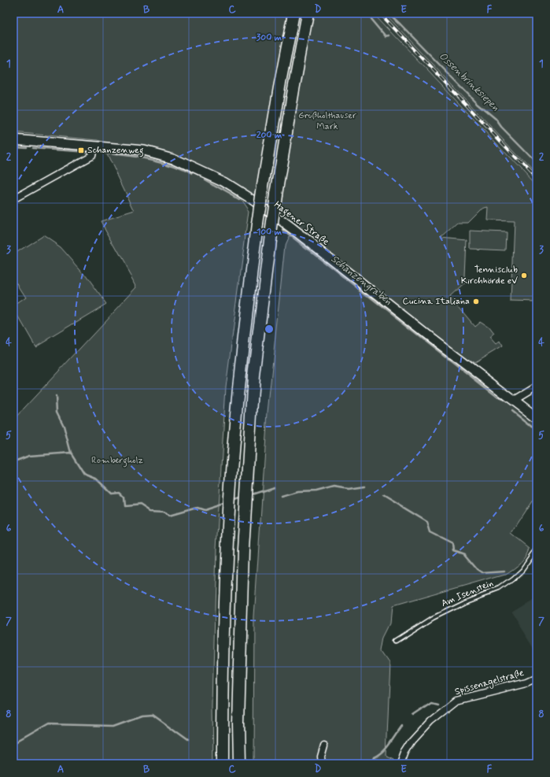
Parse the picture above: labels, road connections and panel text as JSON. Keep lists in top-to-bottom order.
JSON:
{
  "streets": {
    "main road": ["Hagener Straße"],
    "street": ["Spissenagelstraße"],
    "lane": ["Am Isenstein"]
  },
  "water": ["Ossenbrinksiepen", "Schanzengraben"],
  "parks": ["Großholthauser Mark", "Rombergholz"],
  "places": {
    "transit": ["Schanzenweg"],
    "other": ["Tennisclub Kirchhörde eV", "Cucina Italiana"]
  },
  "grid": {
    "columns": [
      "A",
      "B",
      "C",
      "D",
      "E",
      "F"
    ],
    "rows": [
      "1",
      "2",
      "3",
      "4",
      "5",
      "6",
      "7",
      "8"
    ]
  },
  "rings": ["300 m", "200 m", "100 m"]
}
